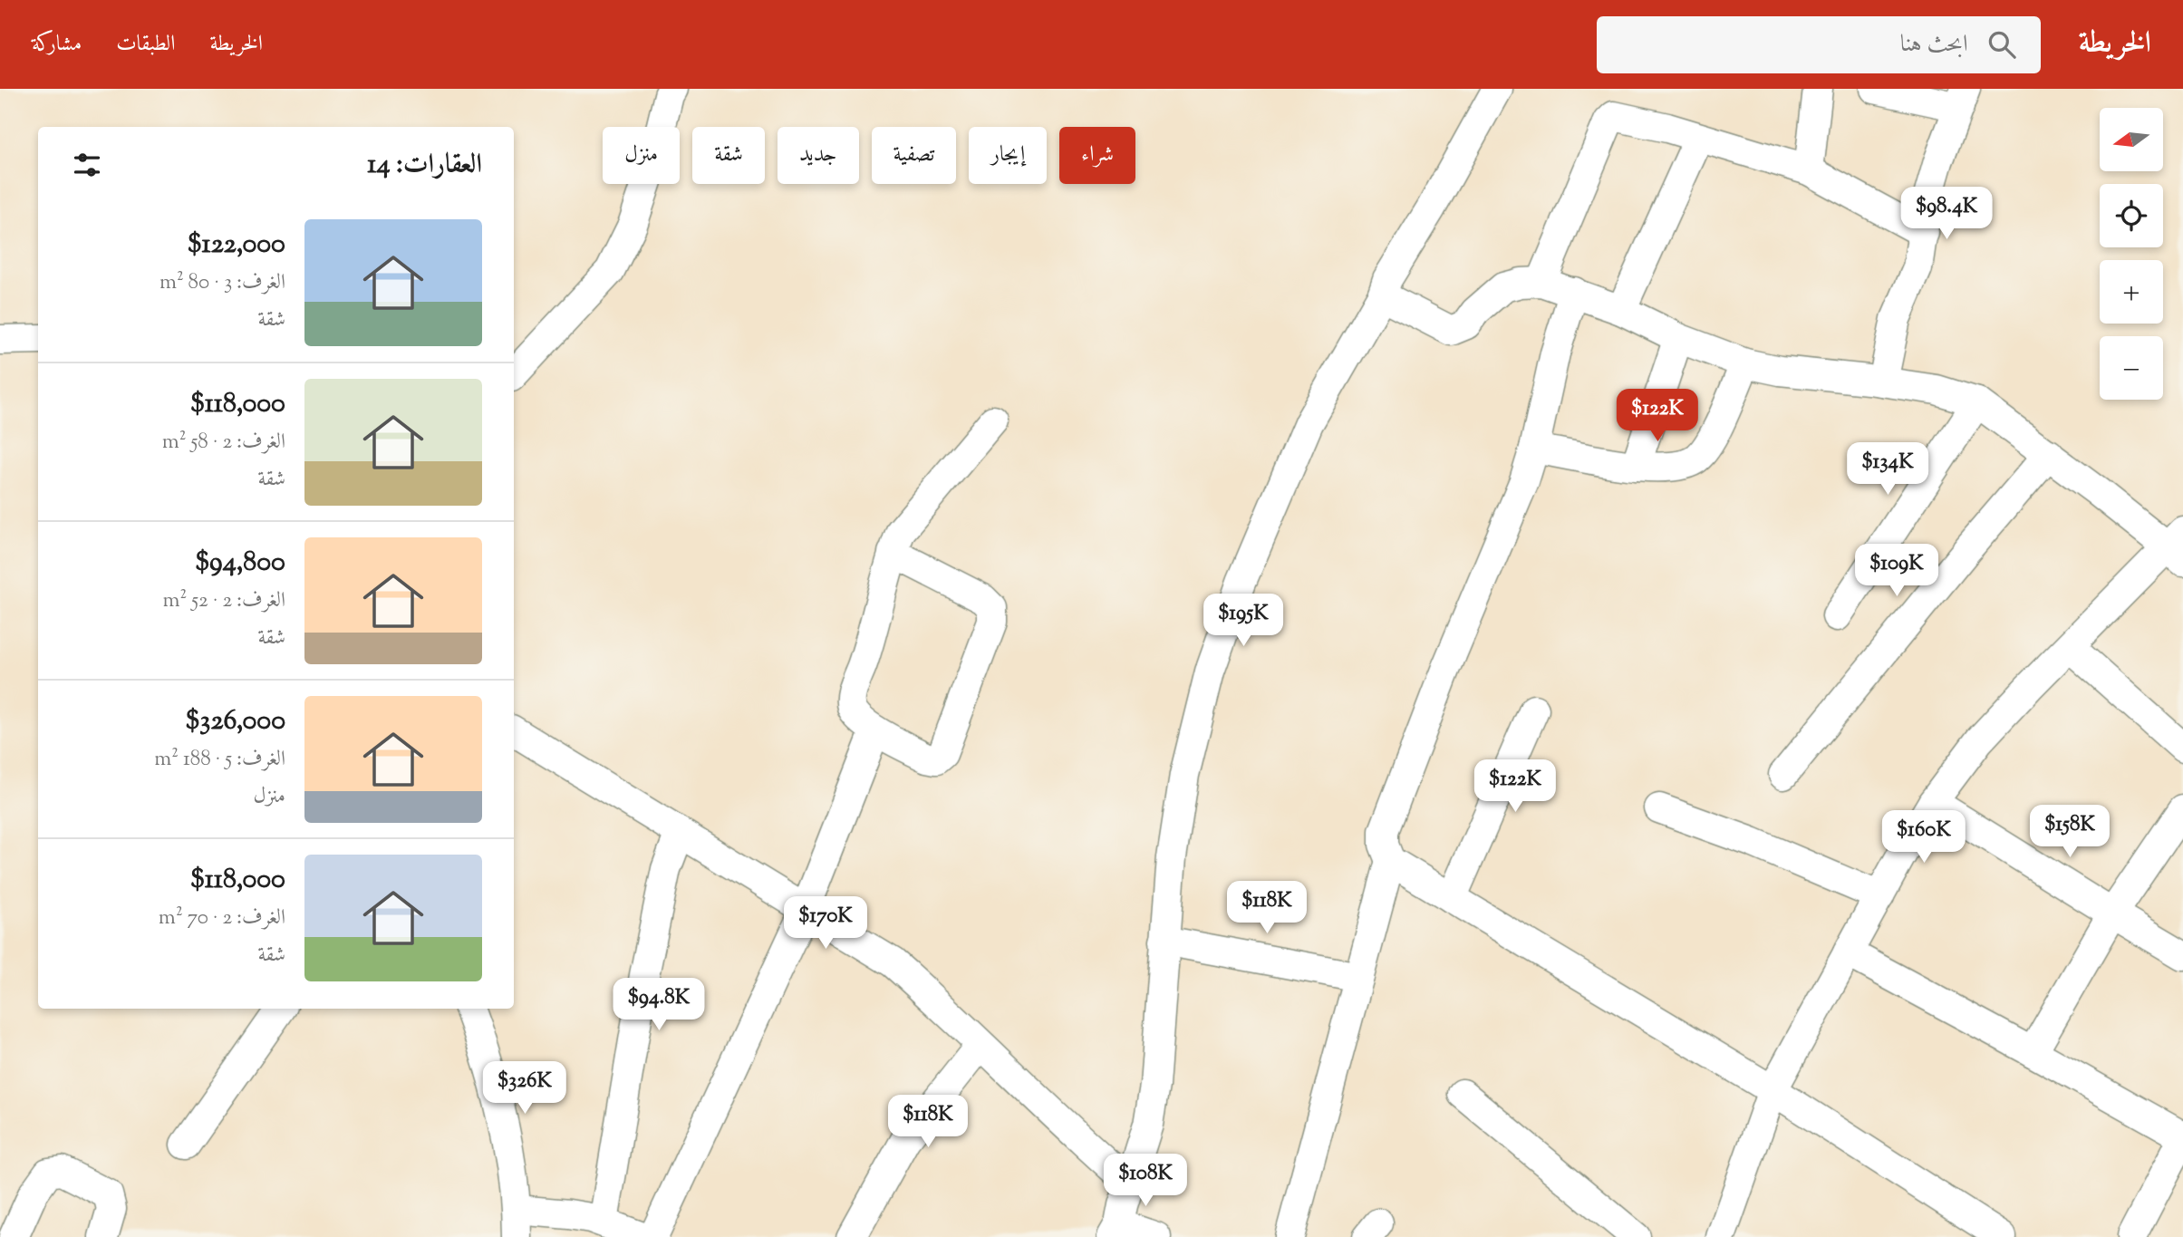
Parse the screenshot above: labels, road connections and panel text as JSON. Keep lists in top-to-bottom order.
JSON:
{
  "north": "left",
  "page": {
    "header": "الخريطة",
    "search": "ابحث هنا",
    "nav": ["الخريطة", "الطبقات", "مشاركة"],
    "map_buttons": ["+", "−"],
    "chip": [
      "شراء",
      "إيجار",
      "تصفية",
      "جديد",
      "شقة",
      "منزل"
    ],
    "heading": "العقارات: 14",
    "price": [
      "$98.4K",
      "$122K",
      "$134K",
      "$109K",
      "$195K",
      "$122K",
      "$158K",
      "$160K",
      "$118K",
      "$170K",
      "$94.8K",
      "$326K",
      "$118K",
      "$108K"
    ],
    "list": [
      {
        "name": "$122,000",
        "note": "الغرف: 3 · 80 m² · شقة"
      },
      {
        "name": "$118,000",
        "note": "الغرف: 2 · 58 m² · شقة"
      },
      {
        "name": "$94,800",
        "note": "الغرف: 2 · 52 m² · شقة"
      },
      {
        "name": "$326,000",
        "note": "الغرف: 5 · 188 m² · منزل"
      },
      {
        "name": "$118,000",
        "note": "الغرف: 2 · 70 m² · شقة"
      }
    ]
  }
}
